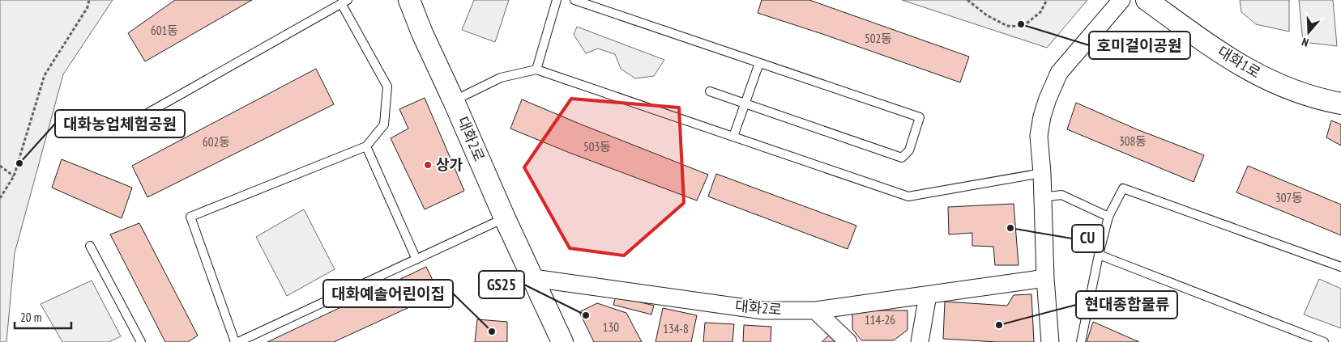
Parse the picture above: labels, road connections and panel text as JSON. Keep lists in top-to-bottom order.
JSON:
{
  "streets": {
    "street": ["대화1로", "대화2로"]
  },
  "places": [
    "호미걸이공원",
    "대화농업체험공원",
    "상가",
    "CU",
    "GS25",
    "현대종합물류",
    "대화예솔어린이집"
  ],
  "house_numbers": [
    "601동",
    "502동",
    "308동",
    "602동",
    "503동",
    "307동",
    "114-26",
    "130",
    "134-8"
  ],
  "scale_bar": "20 m",
  "north": "bottom"
}
